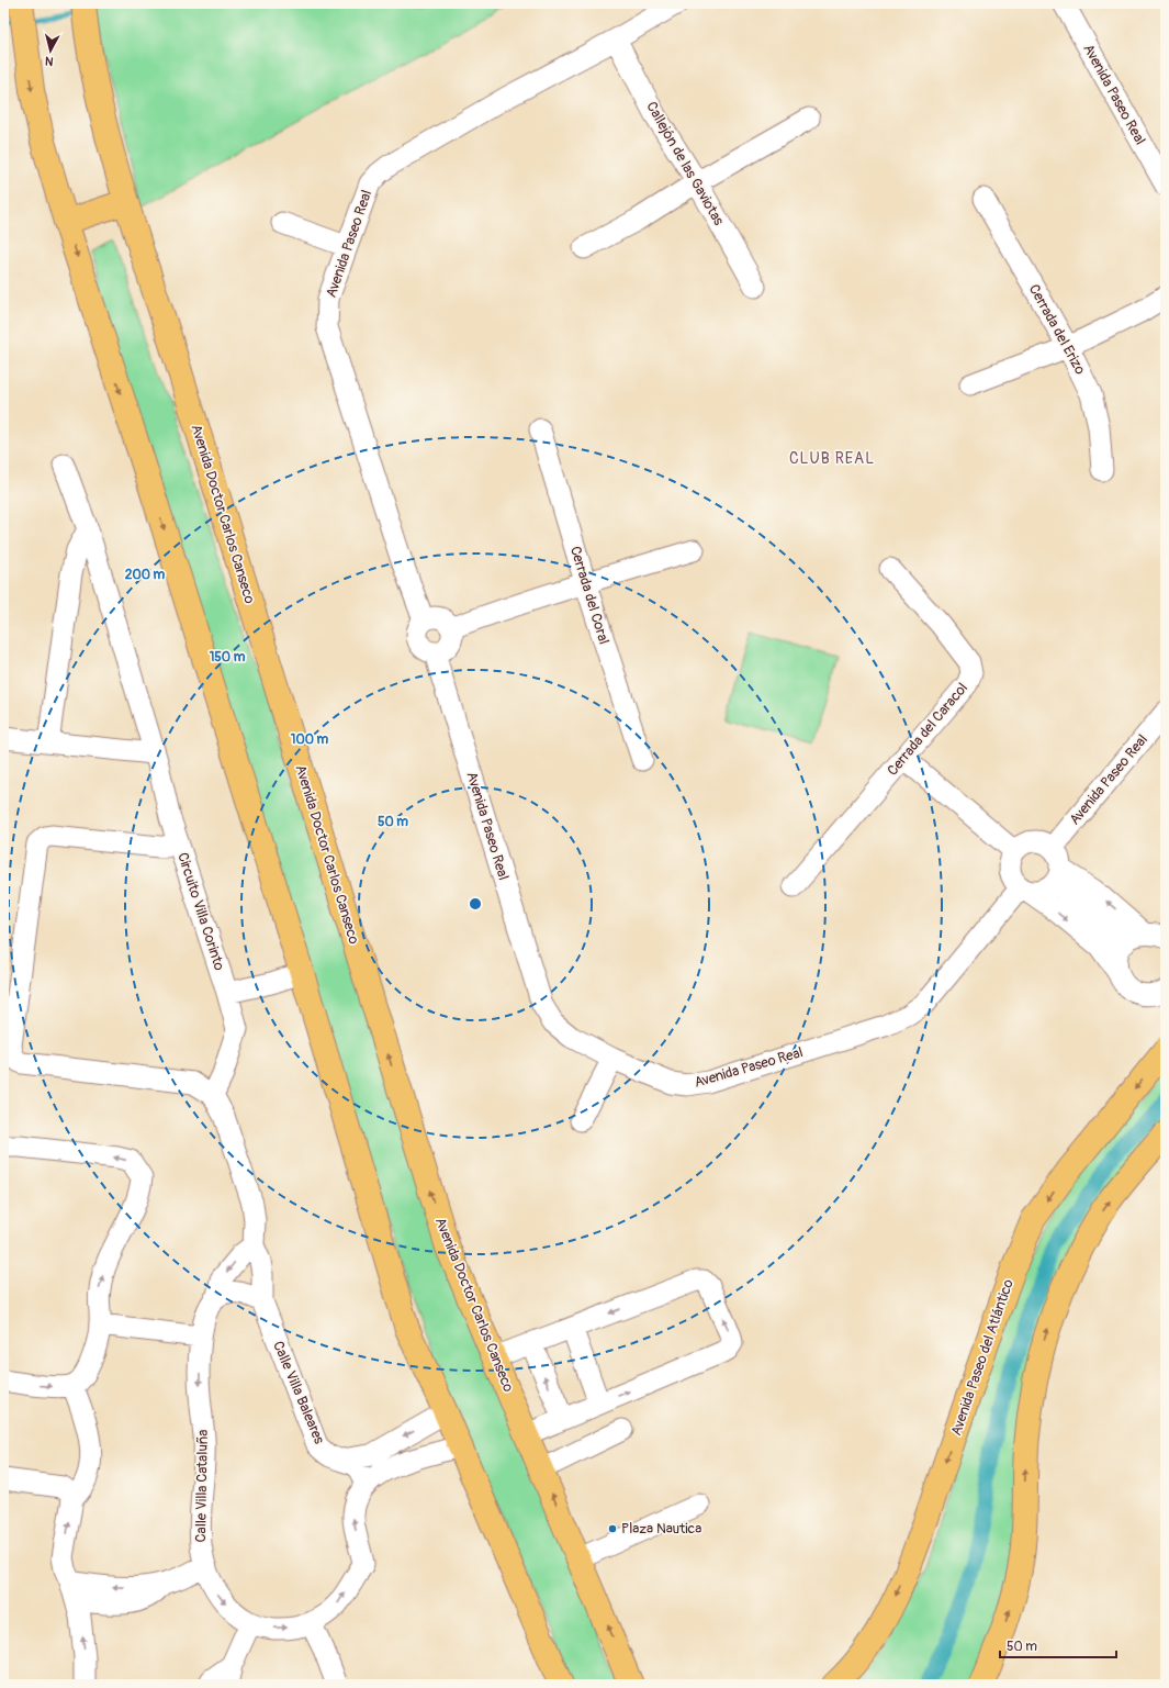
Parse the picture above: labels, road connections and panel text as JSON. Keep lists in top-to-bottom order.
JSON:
{
  "streets": {
    "main road": ["Avenida Doctor Carlos Canseco", "Avenida Paseo del Atlántico"],
    "street": [
      "Avenida Paseo Real",
      "Callejón de las Gaviotas",
      "Cerrada del Erizo",
      "Cerrada del Coral",
      "Cerrada del Caracol",
      "Circuito Villa Corinto",
      "Calle Villa Baleares",
      "Calle Villa Cataluña"
    ]
  },
  "crossings": [
    ["Avenida Paseo Real", "Callejón de las Gaviotas"]
  ],
  "districts": ["CLUB REAL"],
  "places": ["Plaza Nautica"],
  "scale_bar": "50 m",
  "north": "bottom",
  "rings": [
    "200 m",
    "150 m",
    "100 m",
    "50 m"
  ]
}
